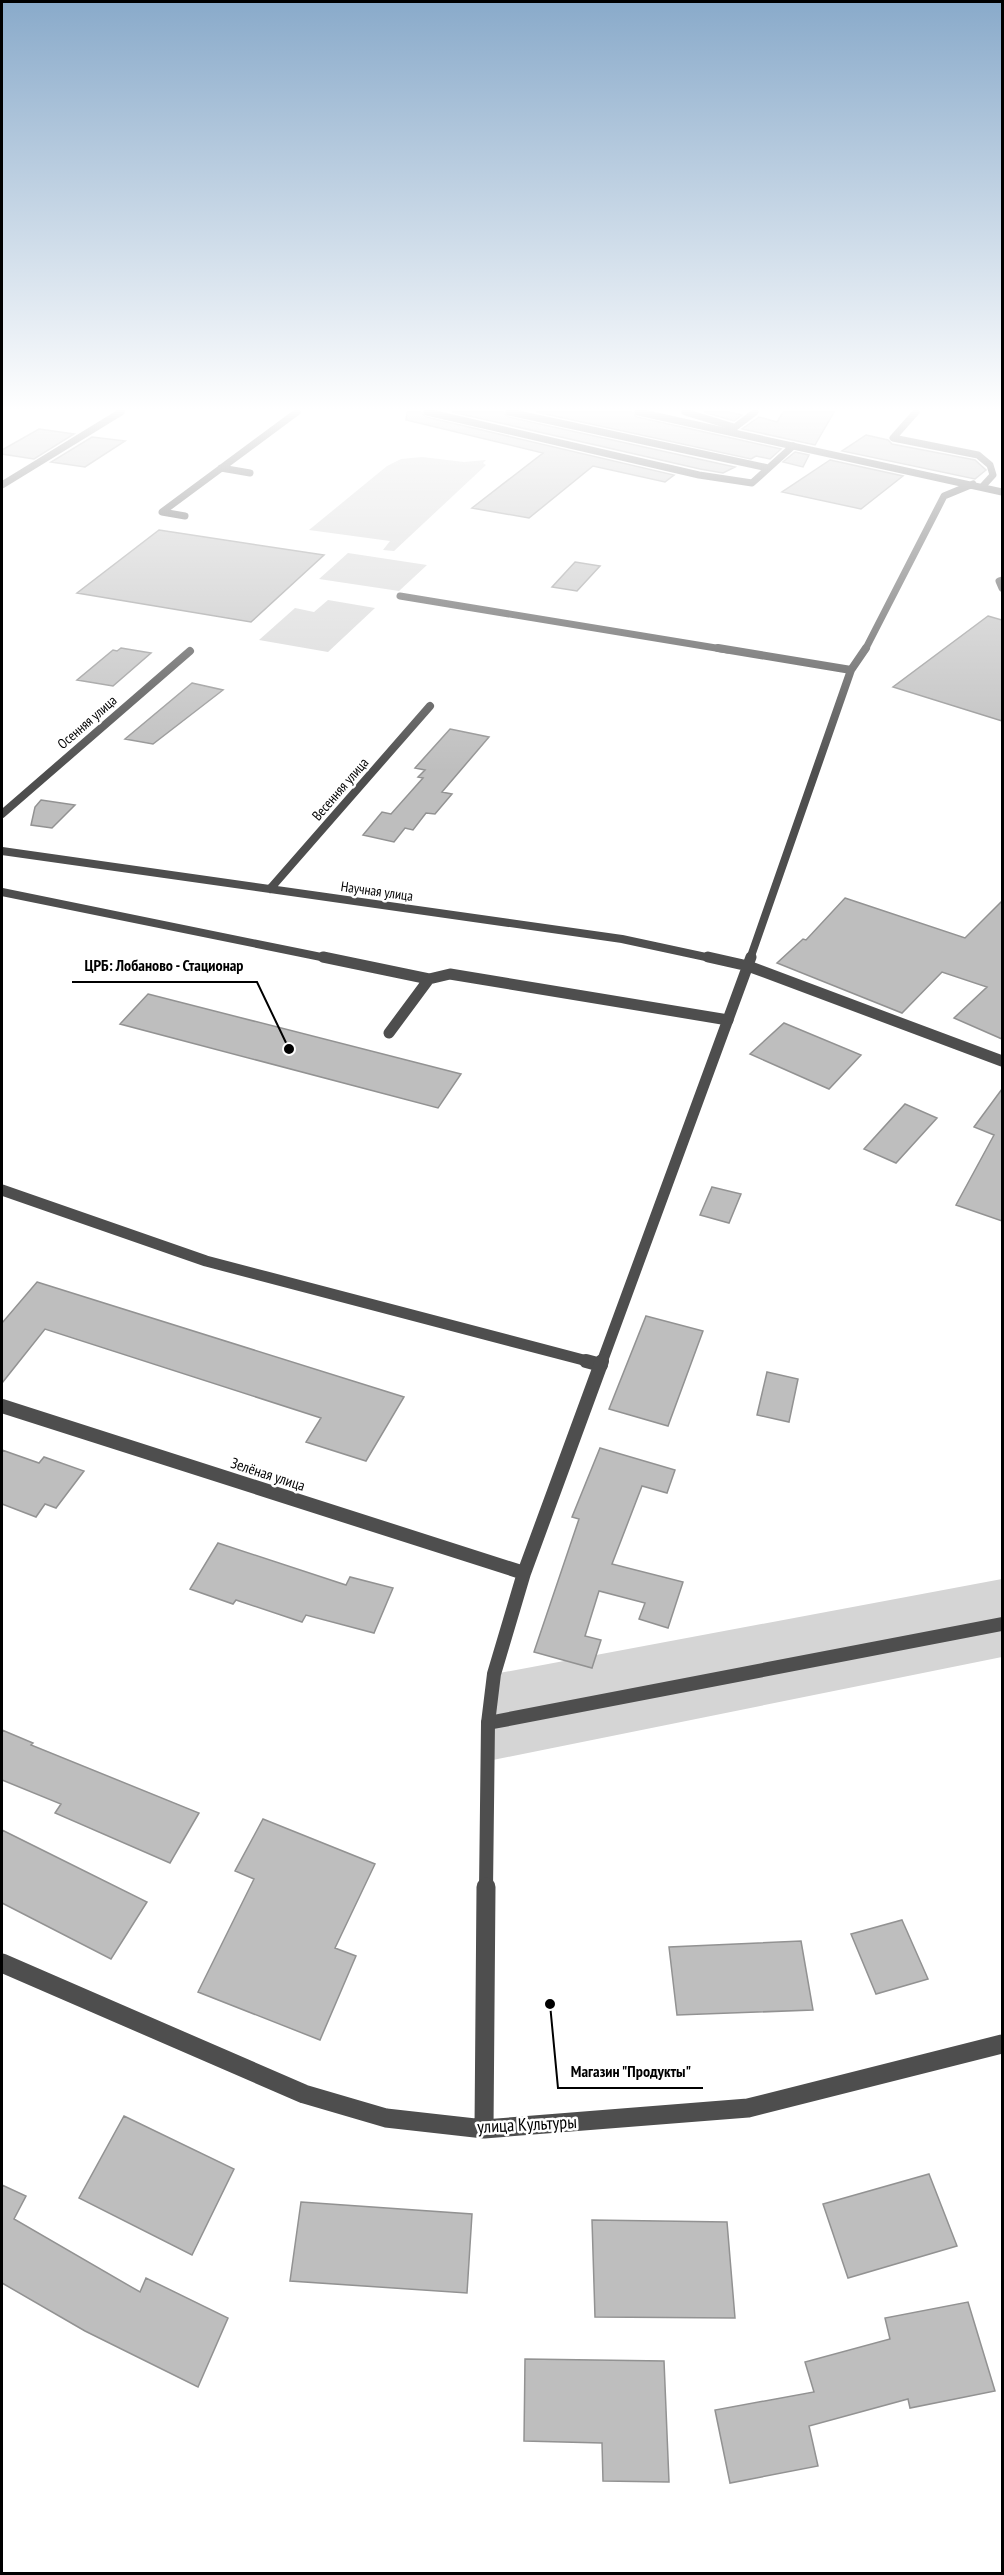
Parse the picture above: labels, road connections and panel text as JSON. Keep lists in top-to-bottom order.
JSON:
{
  "streets": {
    "street": [
      "Осенняя улица",
      "Весенняя улица",
      "Научная улица",
      "Зелёная улица",
      "улица Культуры"
    ]
  },
  "crossings": [
    ["Весенняя улица", "Научная улица"]
  ],
  "places": ["ЦРБ: Лобаново - Стационар", "Магазин \"Продукты\""]
}
